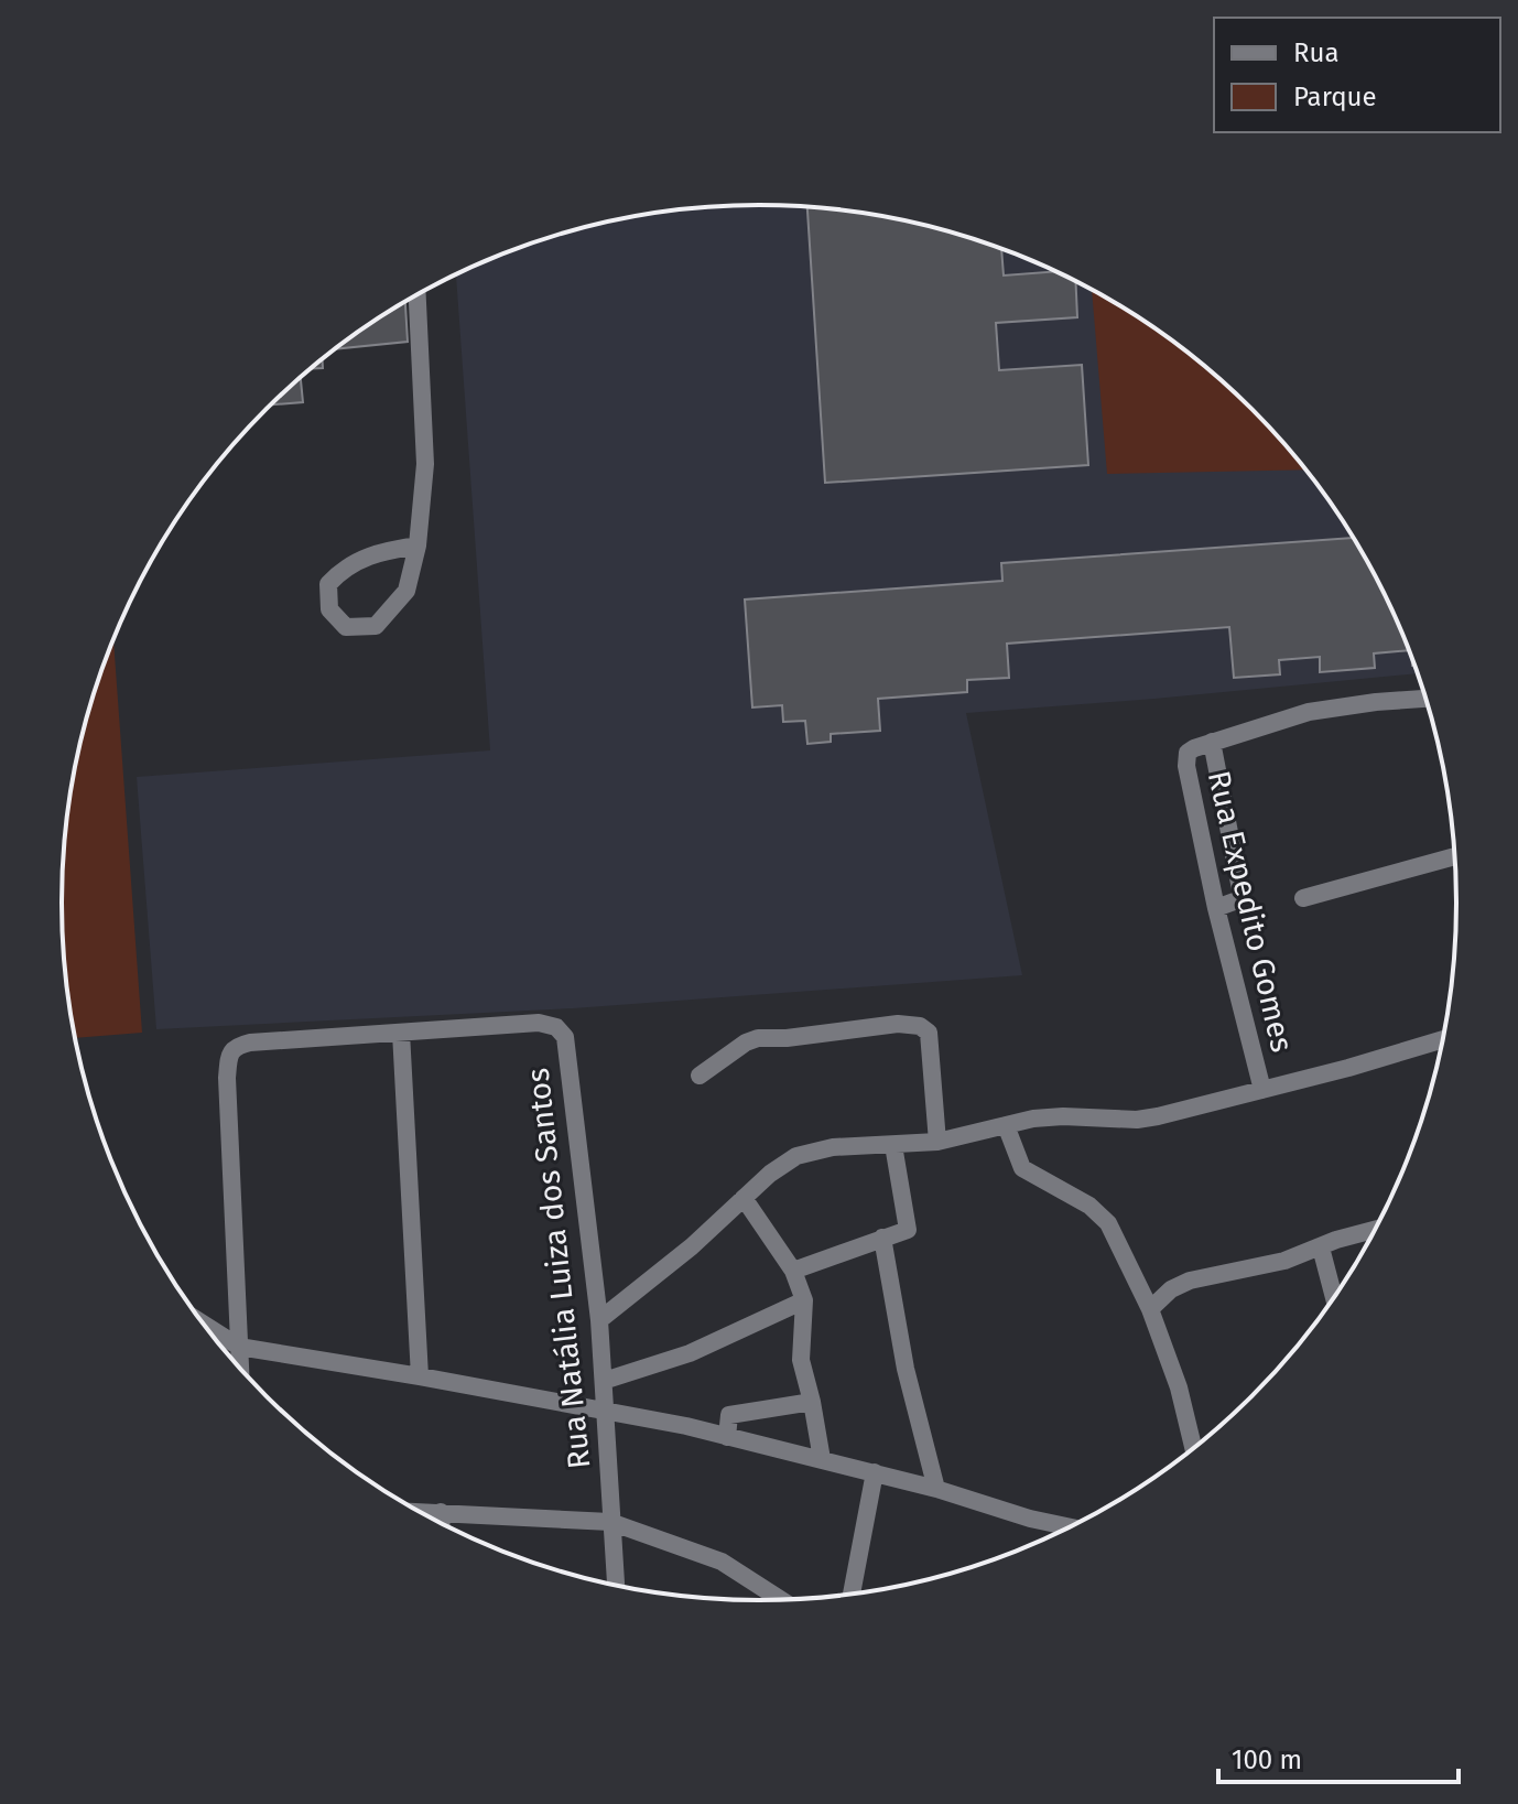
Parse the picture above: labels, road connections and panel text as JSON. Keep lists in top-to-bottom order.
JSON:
{
  "streets": {
    "street": ["Rua Expedito Gomes", "Rua Natália Luiza dos Santos"]
  },
  "legend": ["Rua", "Parque"],
  "scale_bar": "100 m"
}
